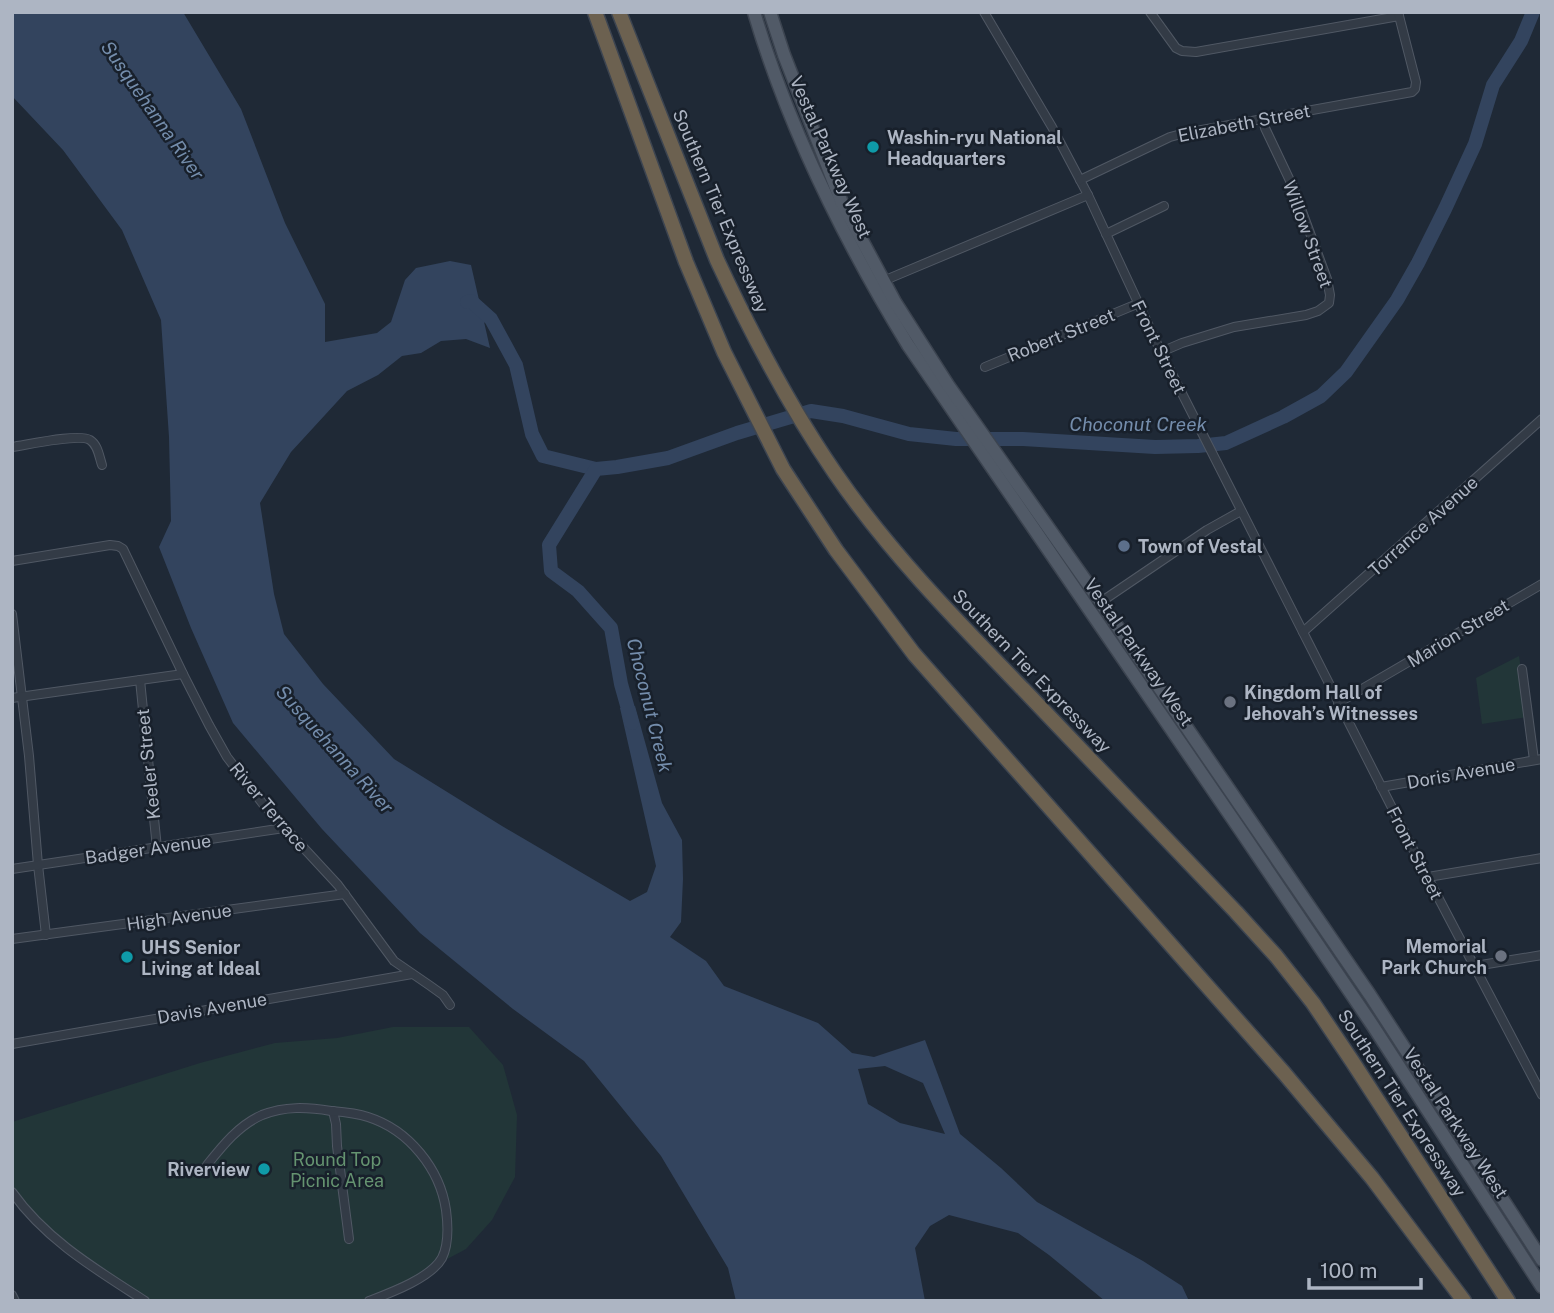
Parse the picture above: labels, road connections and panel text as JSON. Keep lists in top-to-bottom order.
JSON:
{
  "streets": {
    "highway": ["Southern Tier Expressway"],
    "main road": ["Vestal Parkway West"],
    "street": [
      "Elizabeth Street",
      "Willow Street",
      "Robert Street",
      "Front Street",
      "Torrance Avenue",
      "Marion Street",
      "Keeler Street",
      "Doris Avenue",
      "River Terrace",
      "Badger Avenue",
      "High Avenue",
      "Davis Avenue"
    ]
  },
  "crossings": [
    ["Elizabeth Street", "Willow Street"],
    ["Elizabeth Street", "Front Street"],
    ["Willow Street", "Front Street"],
    ["Robert Street", "Front Street"],
    ["Front Street", "Torrance Avenue"],
    ["Front Street", "Marion Street"],
    ["Front Street", "Doris Avenue"],
    ["Keeler Street", "Badger Avenue"],
    ["River Terrace", "Badger Avenue"],
    ["River Terrace", "High Avenue"],
    ["River Terrace", "Davis Avenue"]
  ],
  "water": ["Susquehanna River", "Choconut Creek"],
  "parks": ["Round Top Picnic Area"],
  "places": [
    "Washin-ryu National Headquarters",
    "Town of Vestal",
    "Kingdom Hall of Jehovah’s Witnesses",
    "Memorial Park Church",
    "UHS Senior Living at Ideal",
    "Riverview"
  ],
  "scale_bar": "100 m"
}
